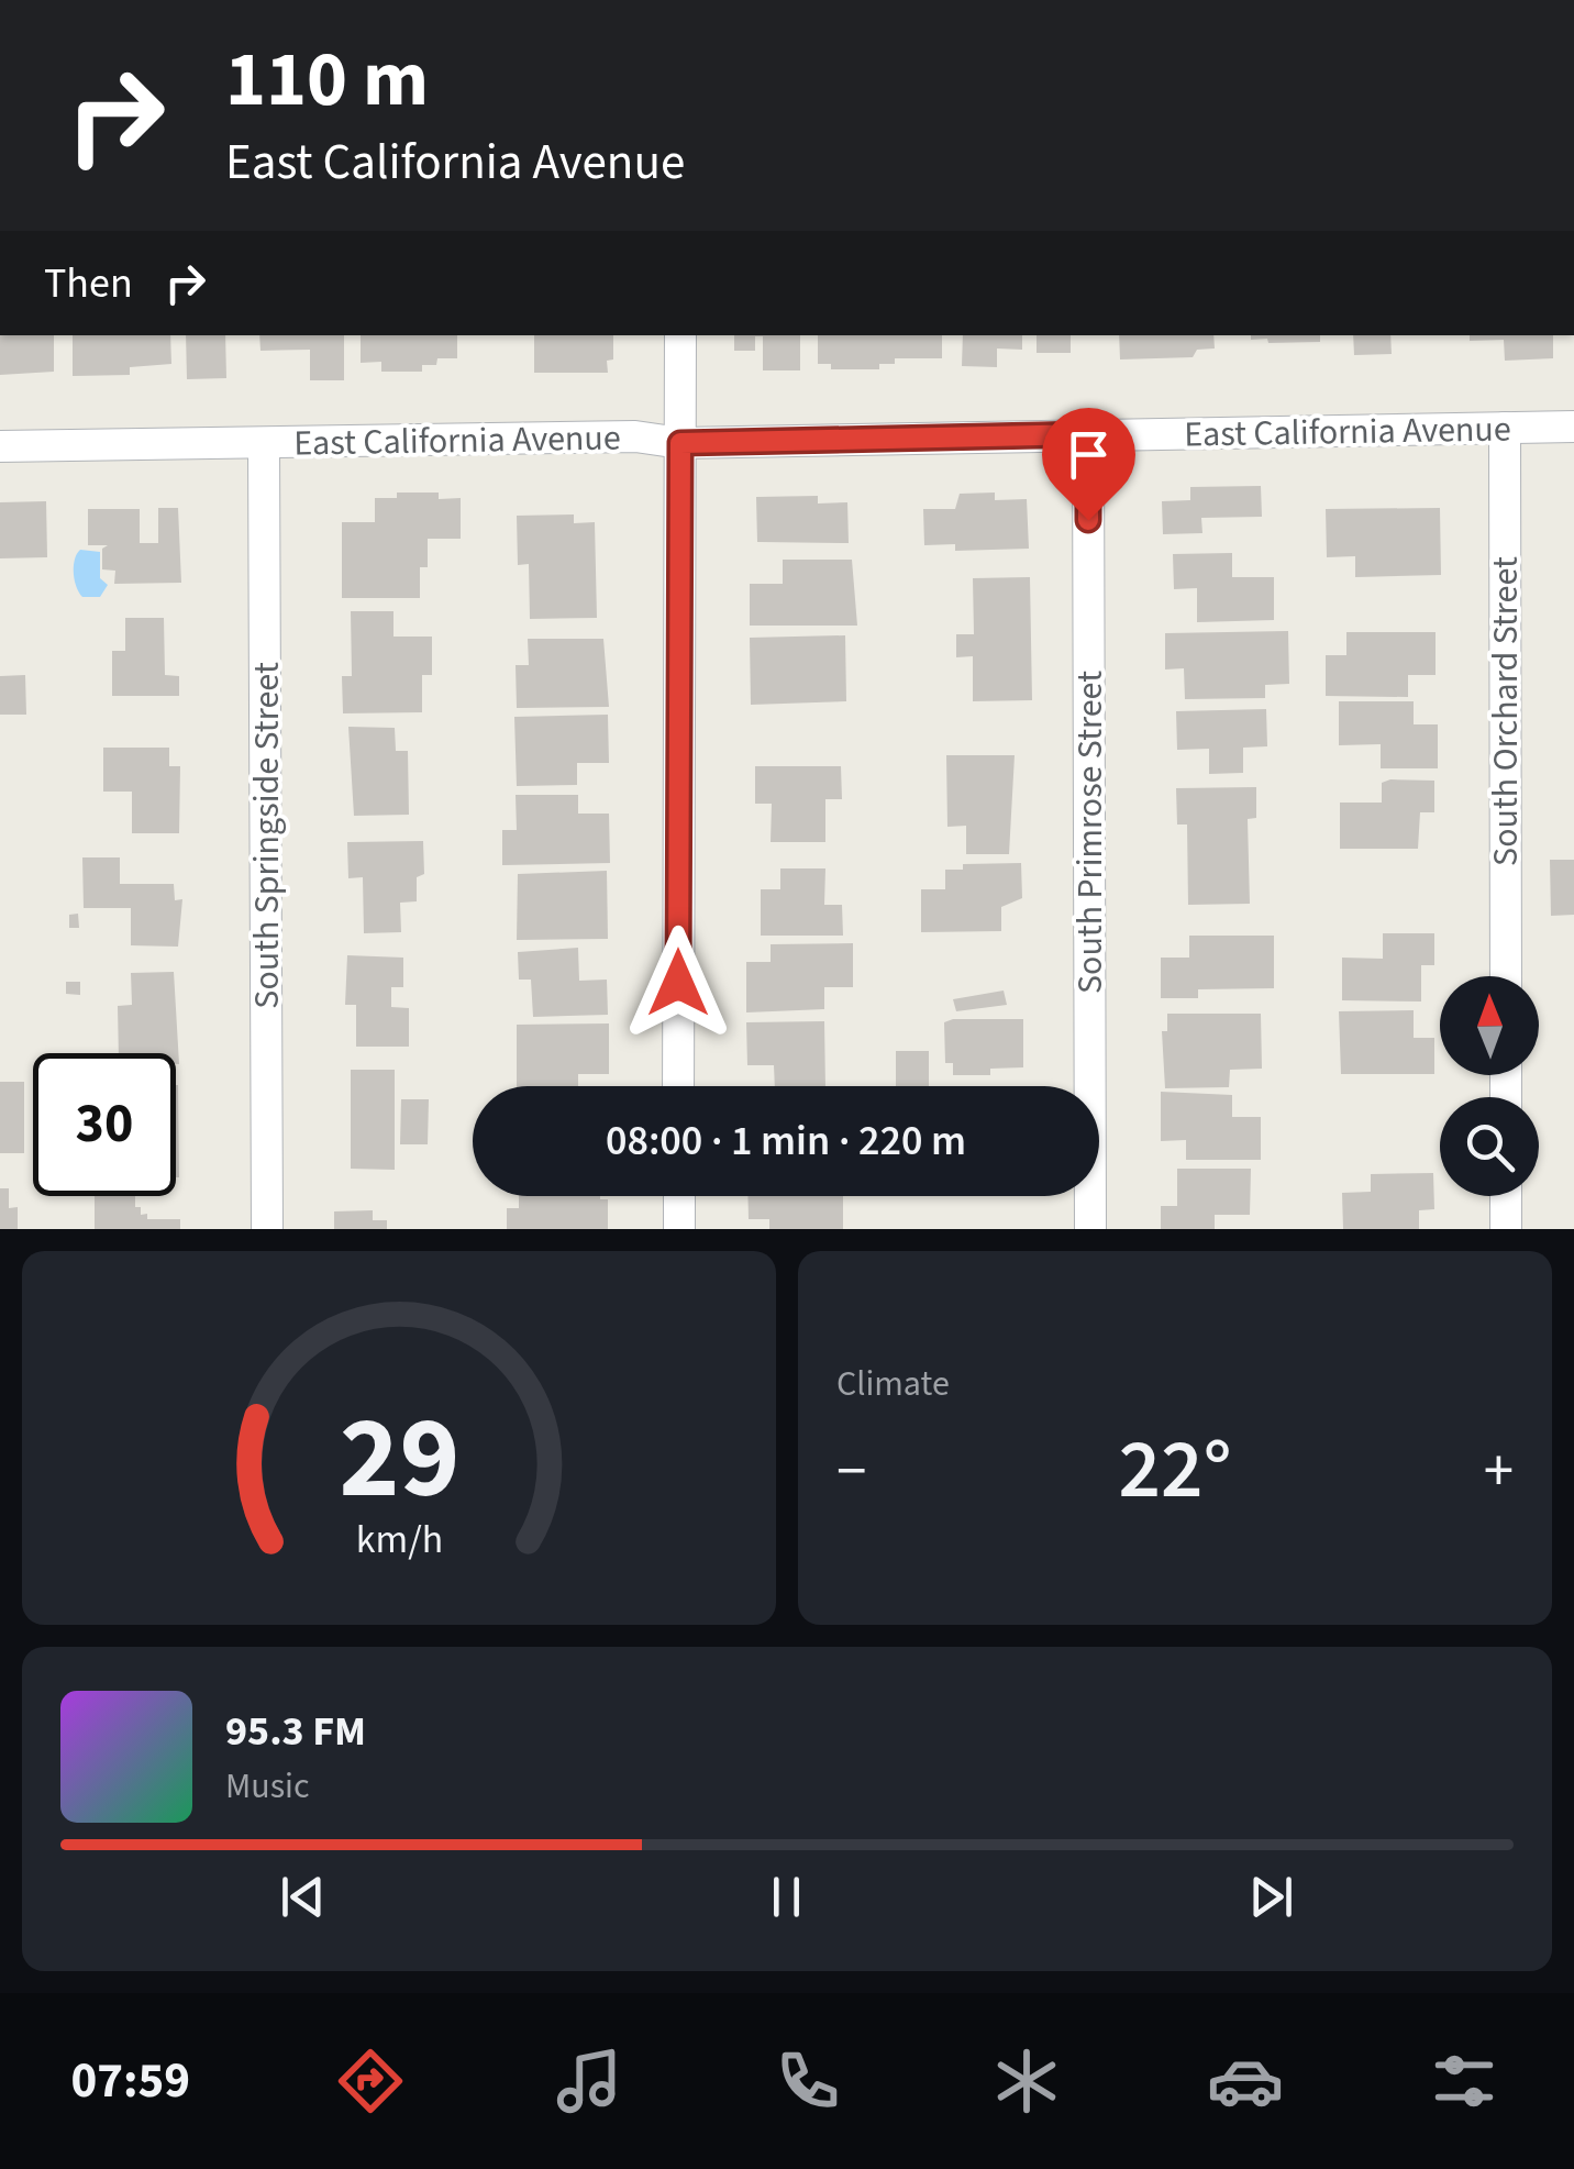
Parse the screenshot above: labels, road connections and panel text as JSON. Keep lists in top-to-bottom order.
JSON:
{
  "streets": {
    "street": [
      "East California Avenue",
      "South Orchard Street",
      "South Primrose Street",
      "South Springside Street"
    ]
  },
  "crossings": [
    ["East California Avenue", "South Orchard Street"],
    ["East California Avenue", "South Primrose Street"],
    ["East California Avenue", "South Springside Street"]
  ],
  "north": "top",
  "page": {
    "turn": ["110 m", "East California Avenue"],
    "then": "Then",
    "limit": "30",
    "trip": "08:00 · 1 min · 220 m",
    "tile": "Climate",
    "heat": ["−", "22°", "+"],
    "song": ["95.3 FM", "Music"],
    "tabs": "07:59",
    "gauge": ["29", "km/h"]
  }
}
